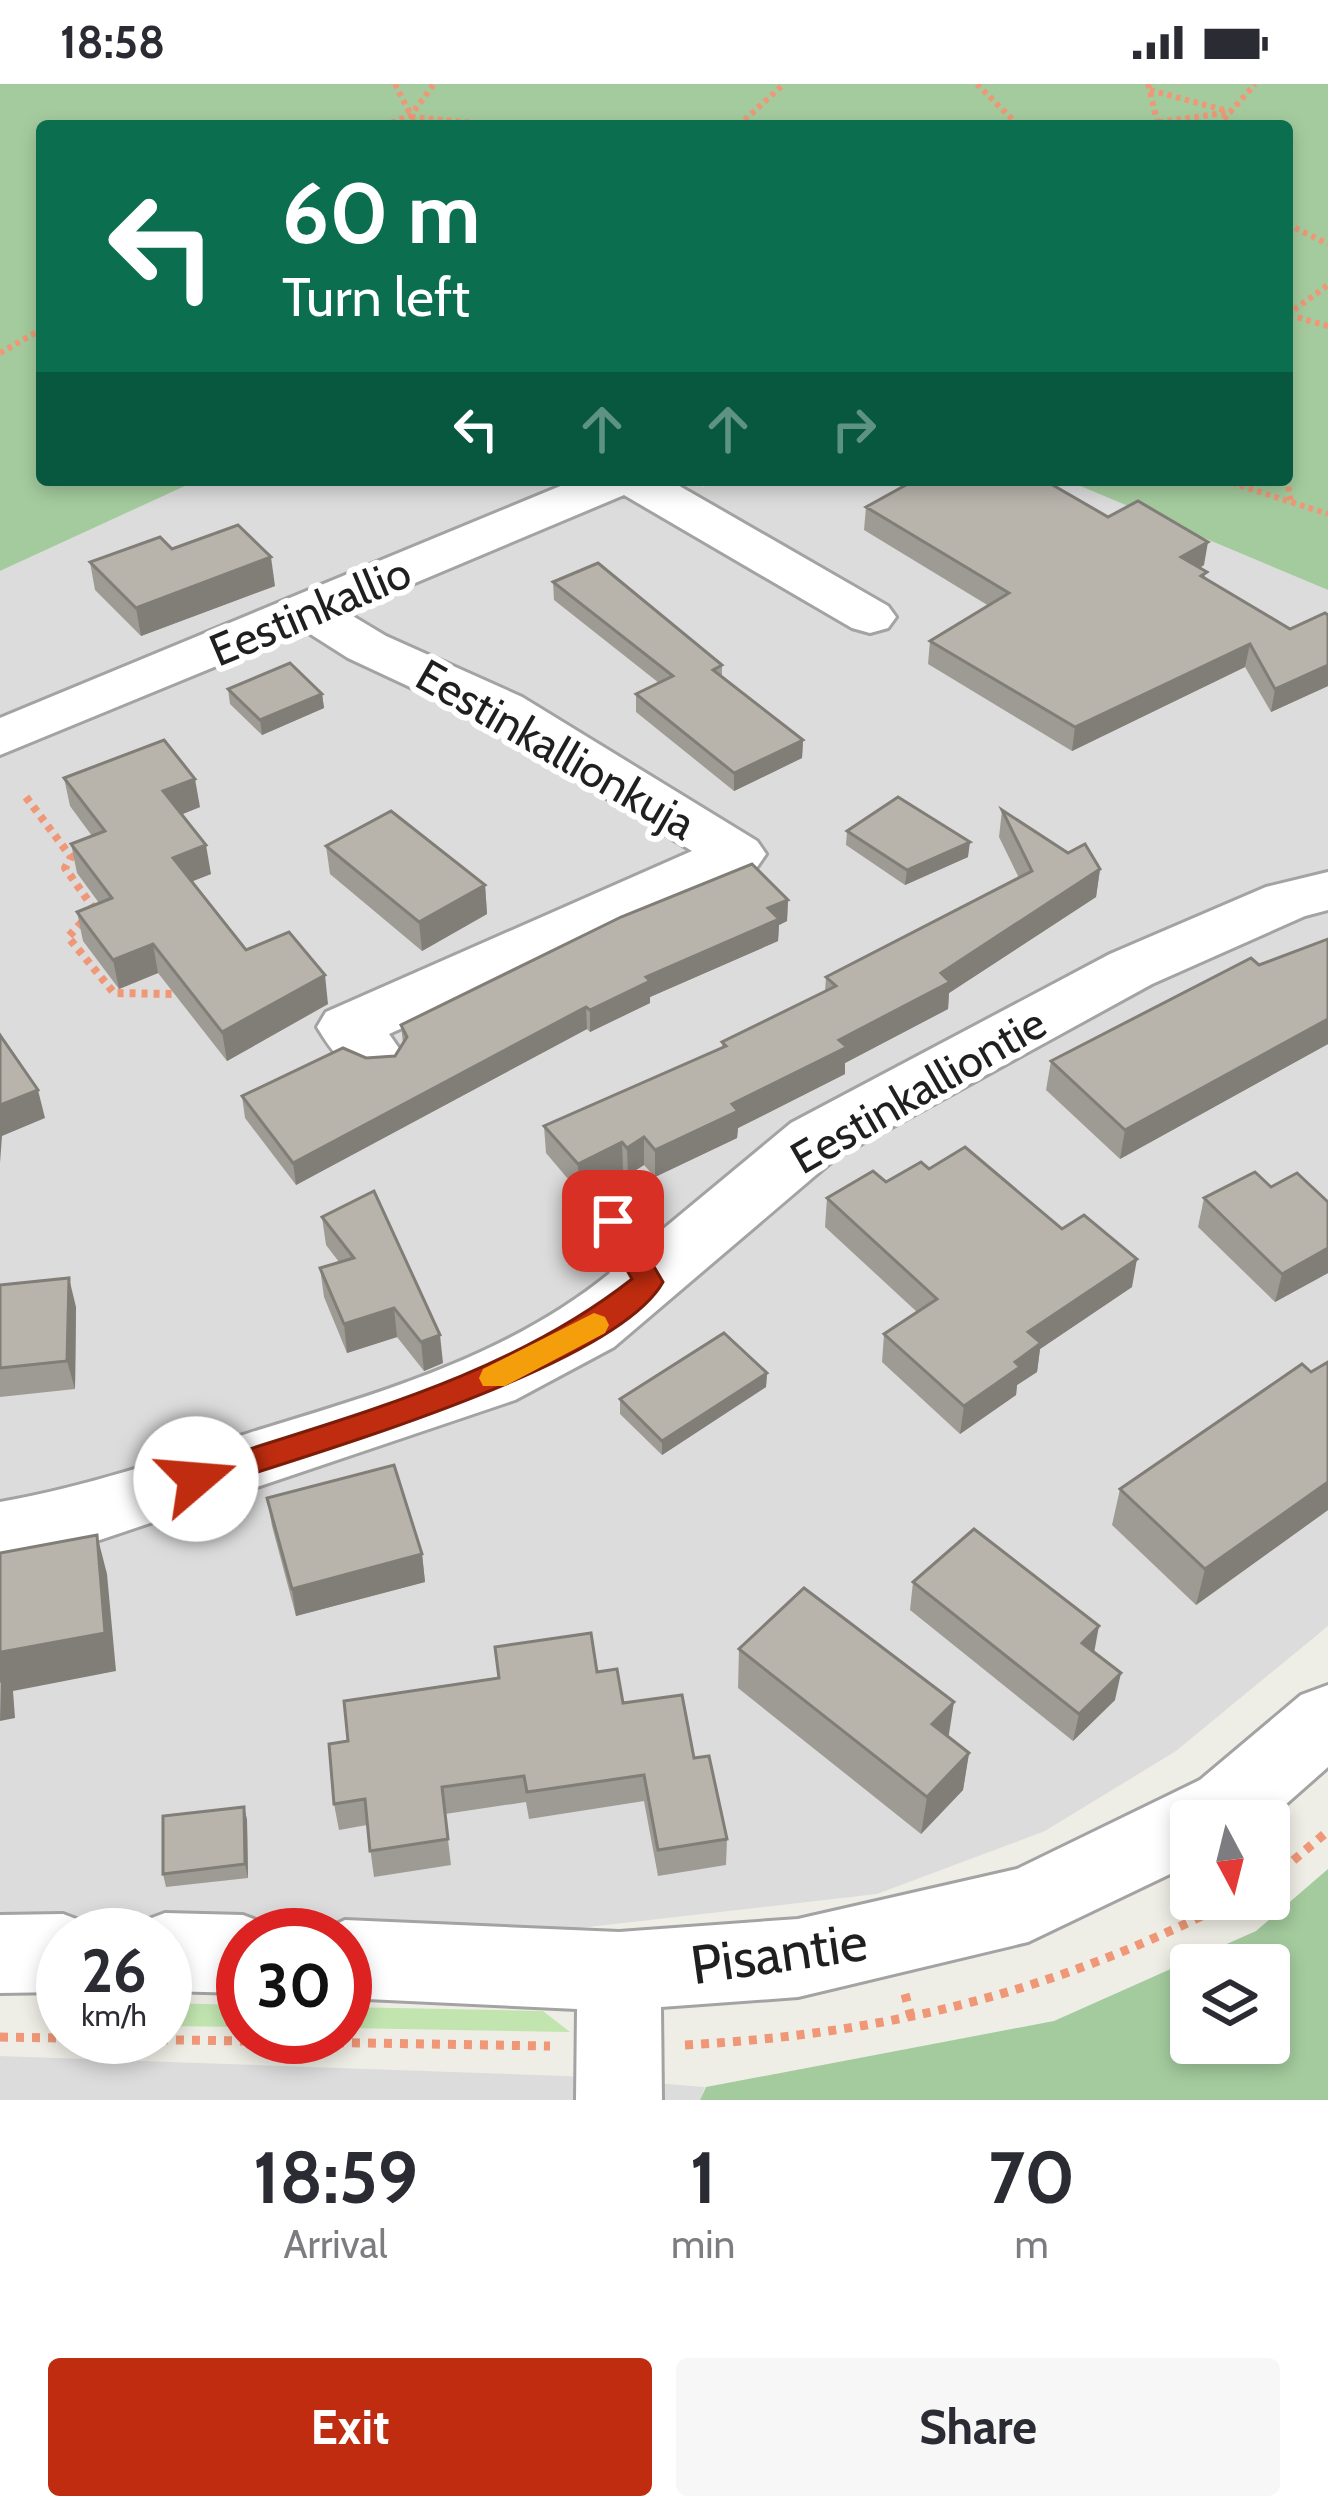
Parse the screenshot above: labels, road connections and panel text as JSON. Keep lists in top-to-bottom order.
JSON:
{
  "streets": {
    "street": [
      "Eestinkallio",
      "Eestinkallionkuja",
      "Eestinkalliontie",
      "Pisantie"
    ]
  },
  "crossings": [
    ["Eestinkallio", "Eestinkallionkuja"]
  ],
  "north": "bottom",
  "page": {
    "status": "18:58",
    "turn": ["60 m", "Turn left"],
    "speed": "26 km/h",
    "limit": "30",
    "eta": [
      "18:59",
      "Arrival",
      "1",
      "min",
      "70",
      "m"
    ],
    "buttons": ["Exit", "Share"]
  }
}
